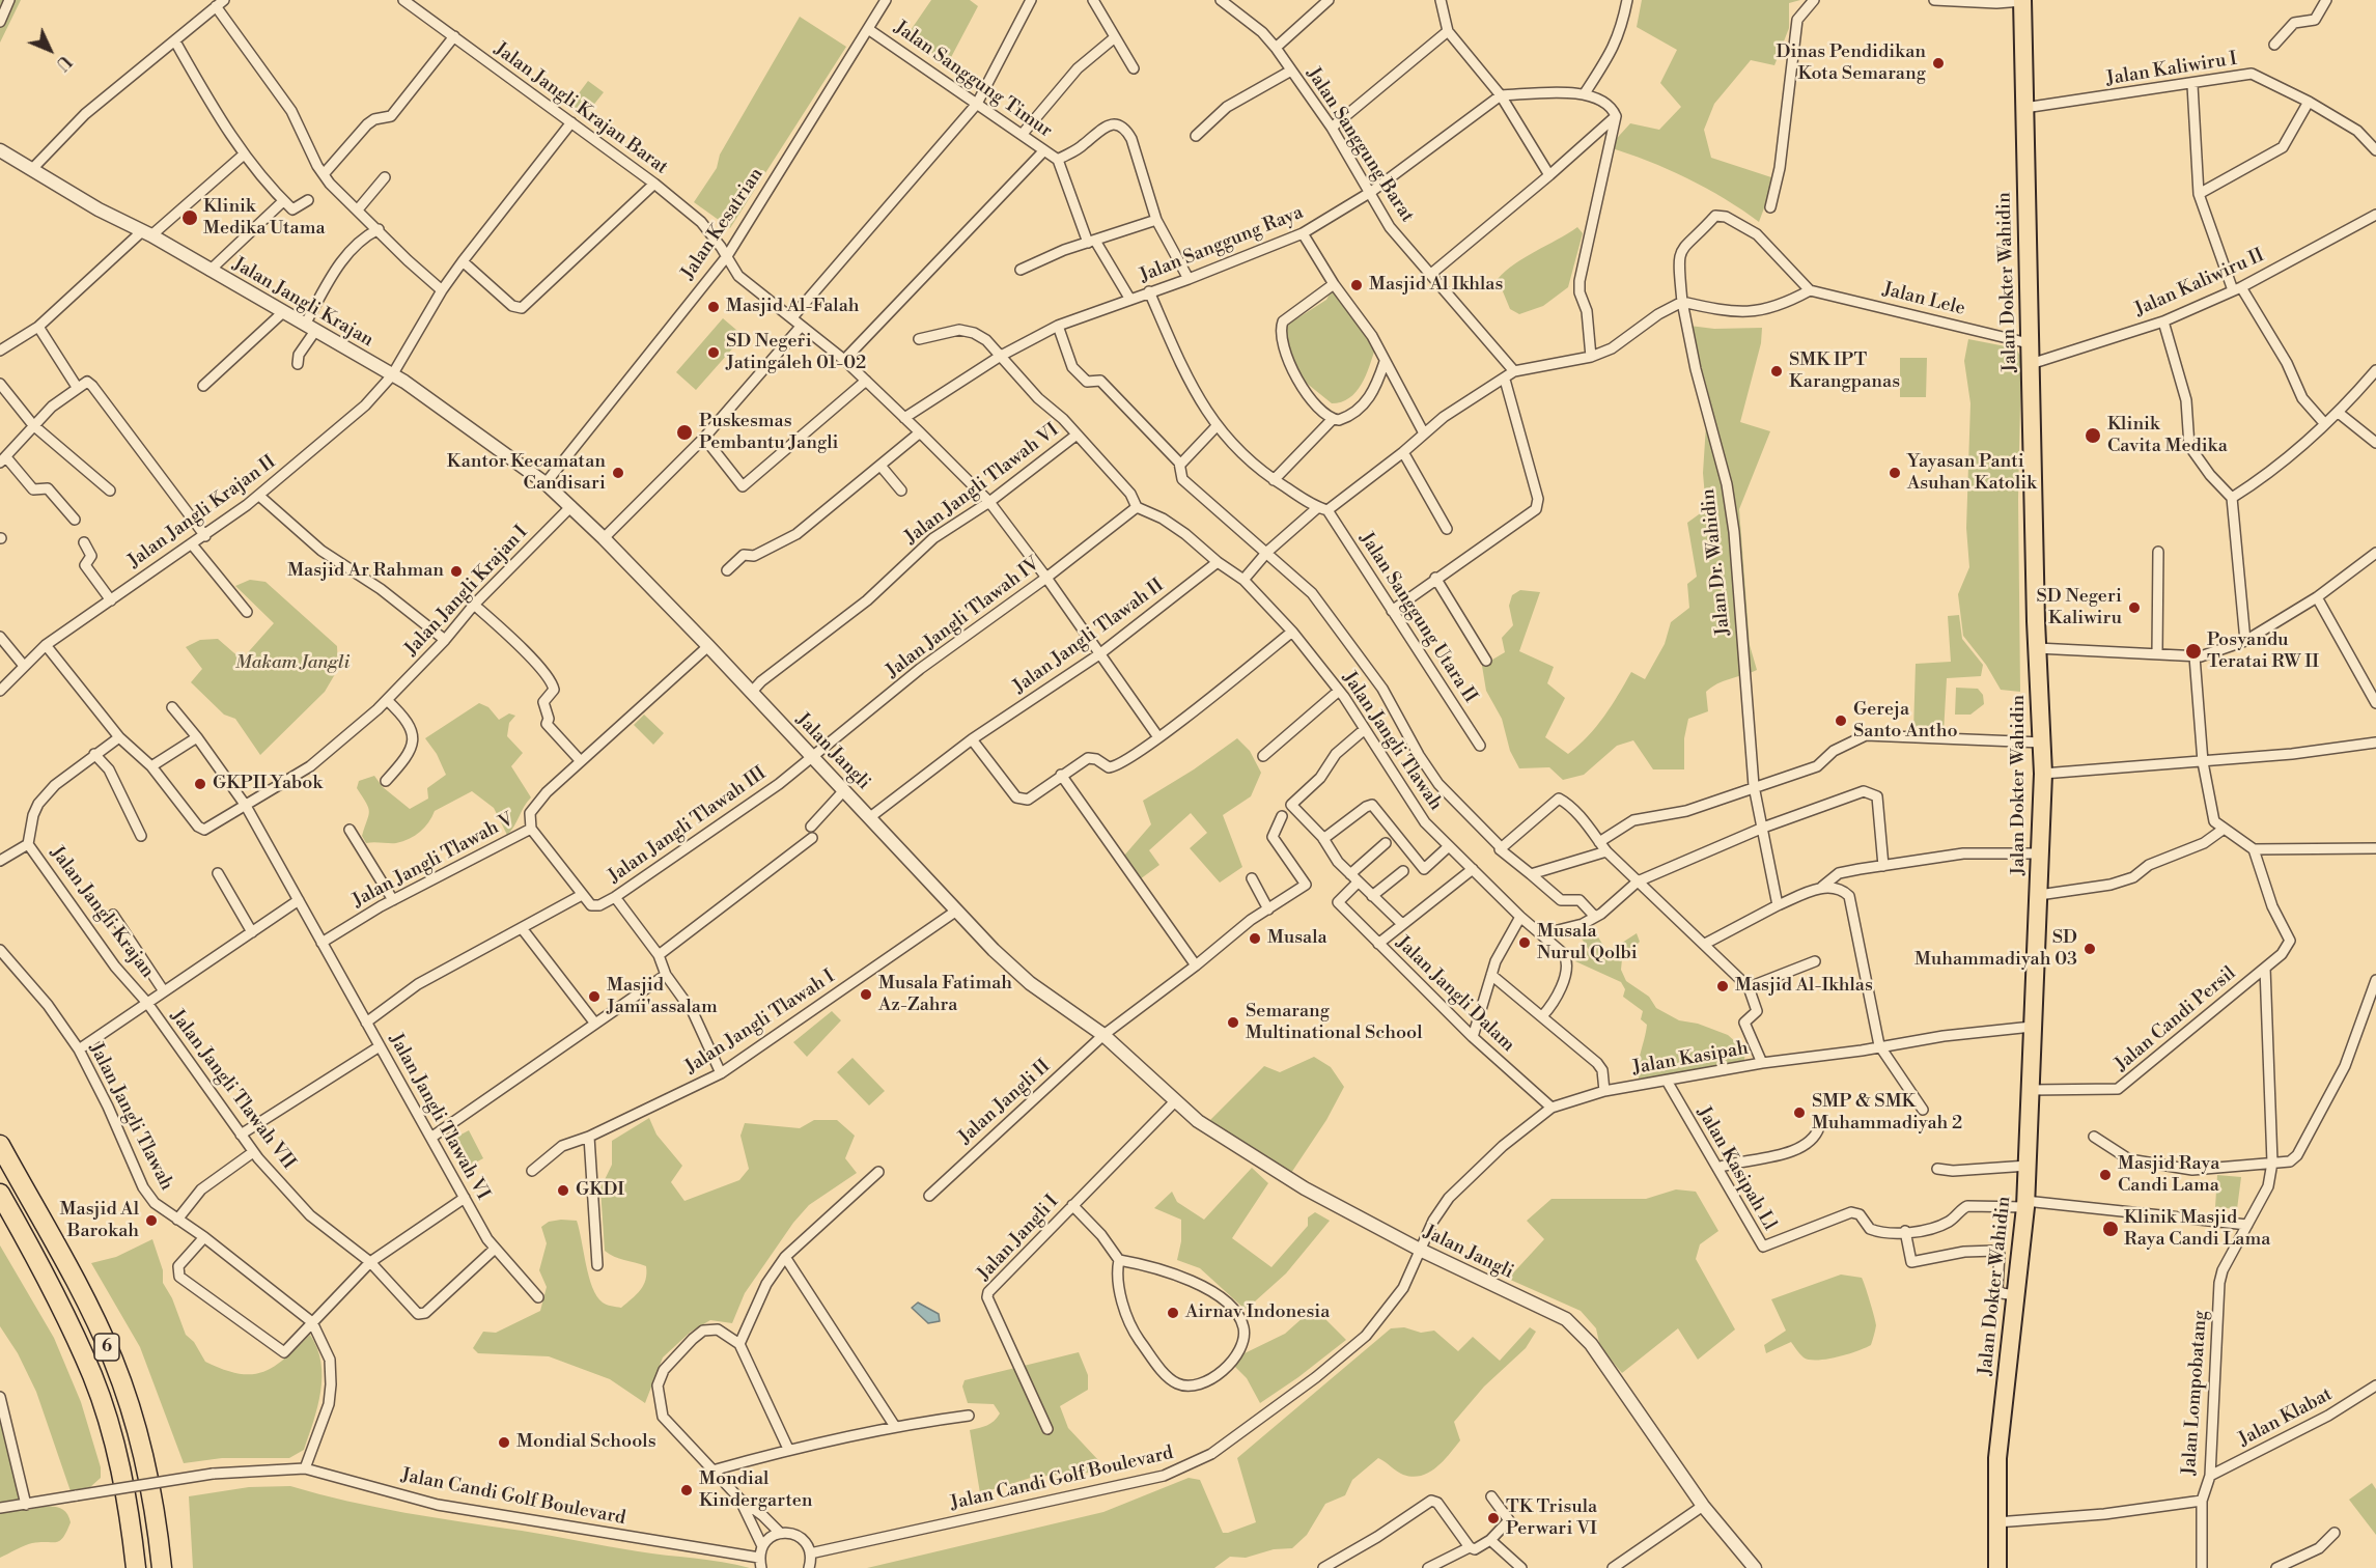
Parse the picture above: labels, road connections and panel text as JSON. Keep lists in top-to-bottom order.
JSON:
{
  "streets": {
    "highway": ["Jalan Dokter Wahidin", "6"],
    "street": [
      "Jalan Kaliwiru I",
      "Jalan Sanggung Timur",
      "Jalan Jangli Krajan Barat",
      "Jalan Sanggung Barat",
      "Jalan Kesatrian",
      "Jalan Sanggung Raya",
      "Jalan Kaliwiru II",
      "Jalan Lele",
      "Jalan Jangli Krajan",
      "Jalan Jangli Tlawah VI",
      "Jalan Jangli Krajan II",
      "Jalan Dr. Wahidin",
      "Jalan Jangli Krajan I",
      "Jalan Jangli Tlawah IV",
      "Jalan Sanggung Utara II",
      "Jalan Jangli Tlawah II",
      "Jalan Jangli Tlawah",
      "Jalan Jangli",
      "Jalan Jangli Tlawah III",
      "Jalan Jangli Tlawah V",
      "Jalan Jangli Dalam",
      "Jalan Candi Persil",
      "Jalan Jangli Tlawah I",
      "Jalan Kasipah",
      "Jalan Jangli Tlawah VII",
      "Jalan Jangli II",
      "Jalan Kasipah Ll",
      "Jalan Jangli I",
      "Jalan Lompobatang",
      "Jalan Klabat",
      "Jalan Candi Golf Boulevard"
    ]
  },
  "crossings": [
    ["Jalan Kaliwiru I", "Jalan Dokter Wahidin"],
    ["Jalan Sanggung Timur", "Jalan Kesatrian"],
    ["Jalan Jangli Krajan Barat", "Jalan Kesatrian"],
    ["Jalan Jangli Krajan Barat", "Jalan Jangli Krajan II"],
    ["Jalan Sanggung Barat", "Jalan Sanggung Raya"],
    ["Jalan Kesatrian", "Jalan Jangli Krajan"],
    ["Jalan Kesatrian", "Jalan Jangli"],
    ["Jalan Dokter Wahidin", "Jalan Kaliwiru II"],
    ["Jalan Dokter Wahidin", "Jalan Lele"],
    ["Jalan Dokter Wahidin", "Jalan Candi Persil"],
    ["Jalan Dokter Wahidin", "Jalan Kasipah"],
    ["Jalan Dokter Wahidin", "Jalan Kasipah Ll"],
    ["Jalan Jangli Krajan", "Jalan Jangli Krajan II"],
    ["Jalan Jangli Krajan", "Jalan Jangli"],
    ["Jalan Jangli Krajan", "Jalan Jangli Tlawah VII"],
    ["Jalan Jangli Tlawah VI", "Jalan Jangli Tlawah IV"],
    ["Jalan Jangli Tlawah VI", "Jalan Jangli"],
    ["Jalan Jangli Tlawah VI", "Jalan Jangli Tlawah V"],
    ["Jalan Jangli Tlawah VI", "Jalan Jangli Tlawah VII"],
    ["Jalan Jangli Krajan I", "Jalan Jangli"],
    ["Jalan Jangli Tlawah IV", "Jalan Jangli"],
    ["Jalan Jangli Tlawah IV", "Jalan Jangli Tlawah III"],
    ["Jalan Jangli Tlawah II", "Jalan Jangli"],
    ["Jalan Jangli", "Jalan Jangli Tlawah III"],
    ["Jalan Jangli", "Jalan Jangli Tlawah V"],
    ["Jalan Jangli", "Jalan Jangli Tlawah I"],
    ["Jalan Jangli", "Jalan Kasipah"],
    ["Jalan Jangli", "Jalan Jangli II"],
    ["Jalan Jangli", "Jalan Jangli I"],
    ["Jalan Jangli", "Jalan Candi Golf Boulevard"],
    ["Jalan Jangli Dalam", "Jalan Kasipah"],
    ["Jalan Candi Persil", "Jalan Lompobatang"],
    ["Jalan Kasipah", "Jalan Kasipah Ll"],
    ["Jalan Kasipah", "Jalan Candi Golf Boulevard"],
    ["Jalan Lompobatang", "Jalan Klabat"]
  ],
  "parks": ["Makam Jangli"],
  "places": [
    "Dinas Pendidikan Kota Semarang",
    "Klinik Medika Utama",
    "Masjid Al Ikhlas",
    "Masjid Al-Falah",
    "SD Negeri Jatingaleh 01-02",
    "SMK IPT Karangpanas",
    "Puskesmas Pembantu Jangli",
    "Klinik Cavita Medika",
    "Kantor Kecamatan Candisari",
    "Yayasan Panti Asuhan Katolik",
    "Masjid Ar Rahman",
    "SD Negeri Kaliwiru",
    "Posyandu Teratai RW II",
    "Gereja Santo Antho",
    "GKPII Yabok",
    "Musala",
    "Musala Nurul Qolbi",
    "SD Muhammadiyah 03",
    "Masjid Al-Ikhlas",
    "Musala Fatimah Az-Zahra",
    "Masjid Jami'assalam",
    "Semarang Multinational School",
    "SMP & SMK Muhammadiyah 2",
    "Masjid Raya Candi Lama",
    "GKDI",
    "Masjid Al Barokah",
    "Klinik Masjid Raya Candi Lama",
    "Airnav Indonesia",
    "Mondial Schools",
    "Mondial Kindergarten",
    "TK Trisula Perwari VI"
  ],
  "north": "bottom right"
}
